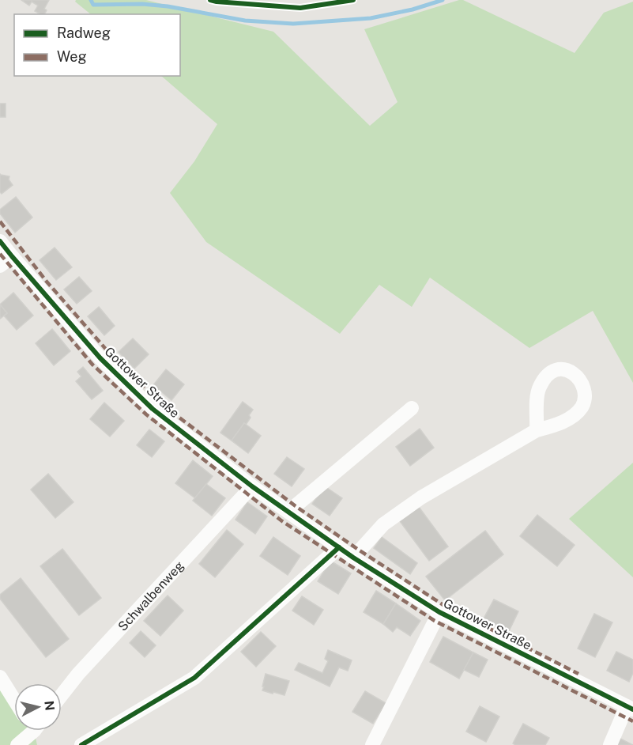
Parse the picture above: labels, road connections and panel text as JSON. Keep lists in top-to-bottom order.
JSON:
{
  "streets": {
    "street": ["Gottower Straße", "Schwalbenweg"]
  },
  "crossings": [
    ["Gottower Straße", "Schwalbenweg"]
  ],
  "legend": ["Radweg", "Weg"],
  "north": "right"
}
